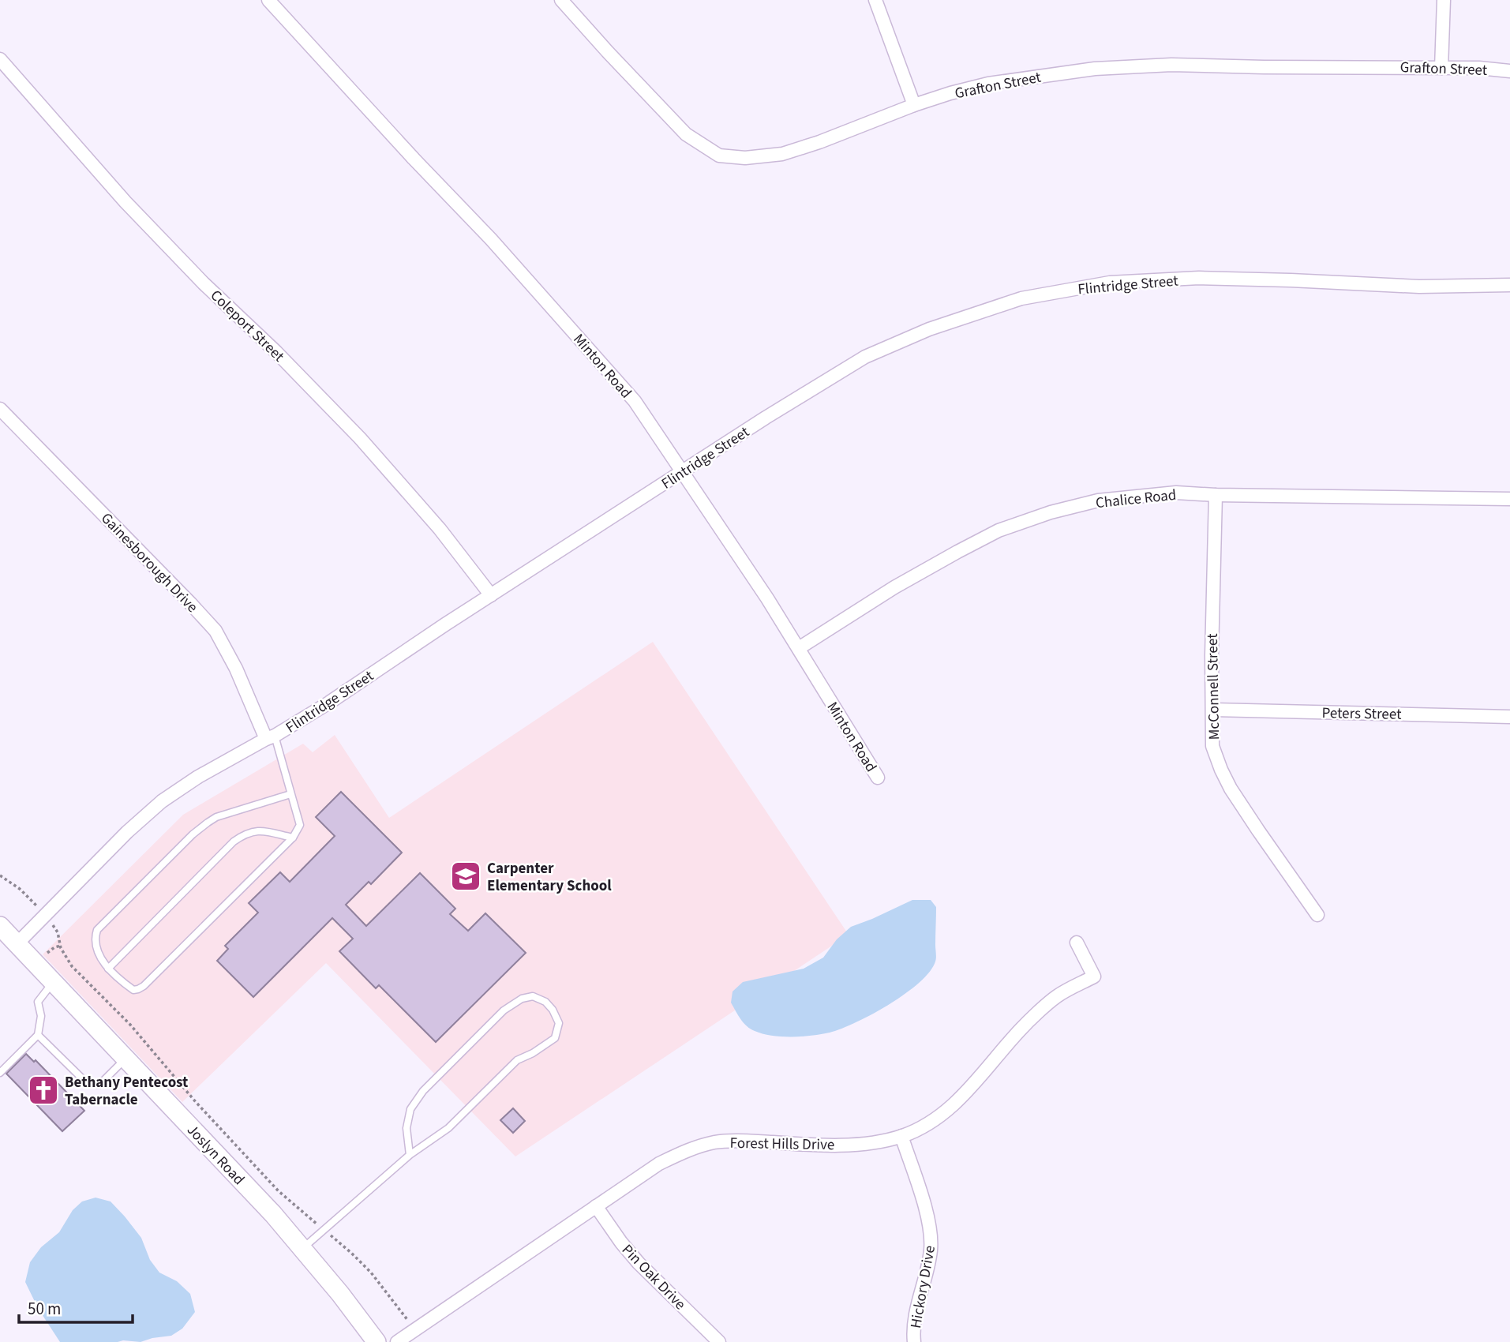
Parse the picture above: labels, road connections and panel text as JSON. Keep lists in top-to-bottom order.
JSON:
{
  "streets": {
    "street": [
      "Grafton Street",
      "Flintridge Street",
      "Coleport Street",
      "Minton Road",
      "Chalice Road",
      "Gainesborough Drive",
      "McConnell Street",
      "Peters Street",
      "Forest Hills Drive",
      "Joslyn Road",
      "Pin Oak Drive",
      "Hickory Drive"
    ]
  },
  "crossings": [
    ["Flintridge Street", "Coleport Street"],
    ["Flintridge Street", "Minton Road"],
    ["Flintridge Street", "Gainesborough Drive"],
    ["Flintridge Street", "Joslyn Road"],
    ["Minton Road", "Chalice Road"],
    ["Chalice Road", "McConnell Street"],
    ["McConnell Street", "Peters Street"],
    ["Forest Hills Drive", "Pin Oak Drive"],
    ["Forest Hills Drive", "Hickory Drive"]
  ],
  "places": {
    "school or university": ["Carpenter Elementary School"],
    "church": ["Bethany Pentecost Tabernacle"]
  },
  "scale_bar": "50 m"
}
